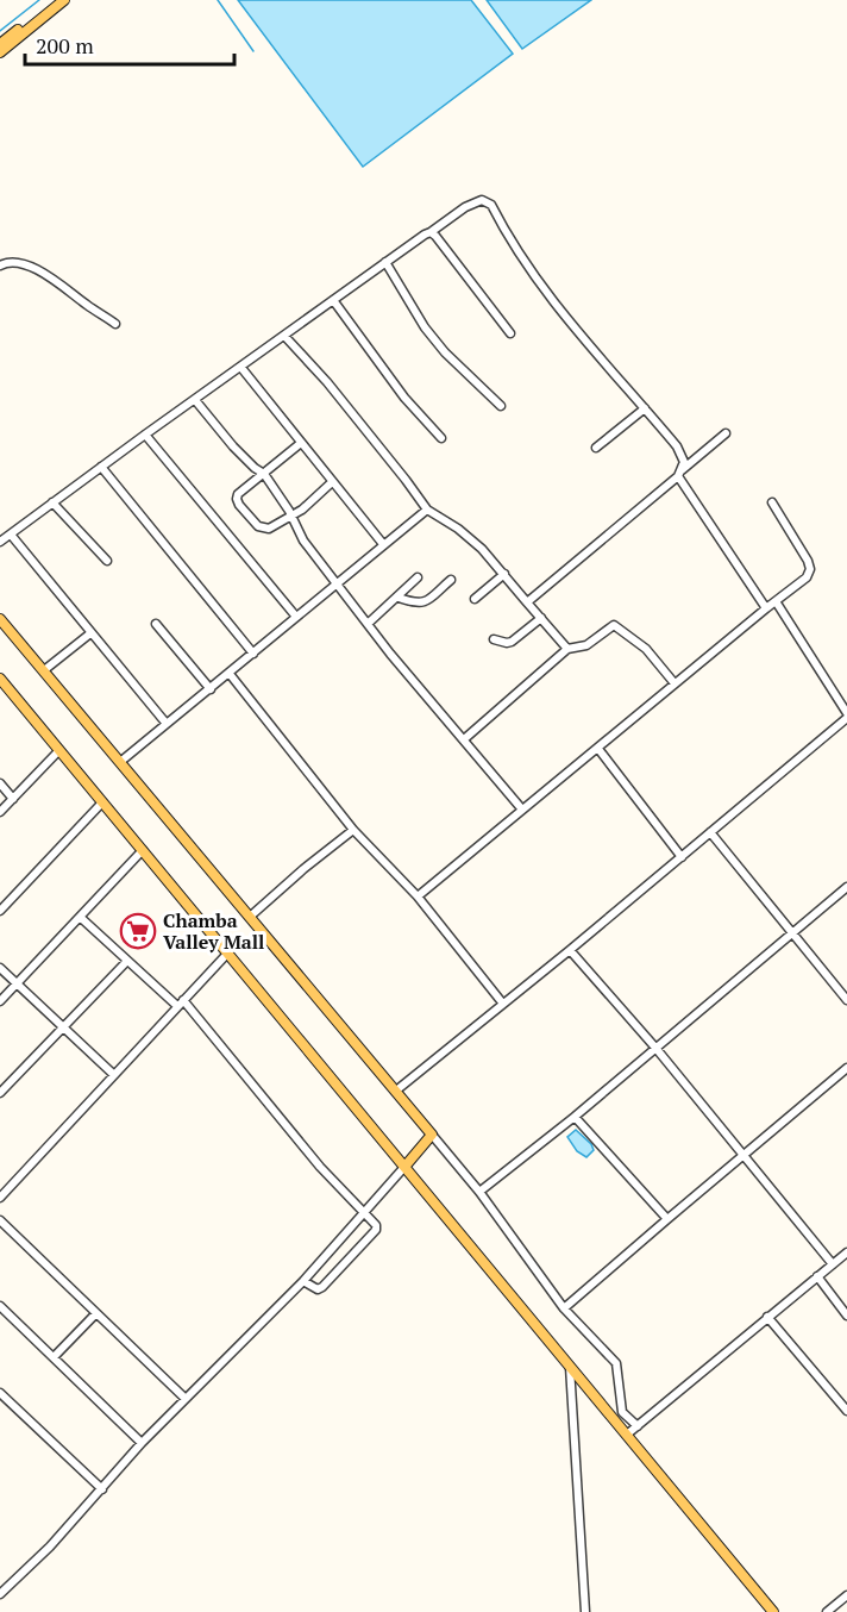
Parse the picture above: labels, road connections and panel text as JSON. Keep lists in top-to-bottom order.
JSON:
{
  "places": {
    "supermarket": ["Chamba Valley Mall"]
  },
  "scale_bar": "200 m"
}
